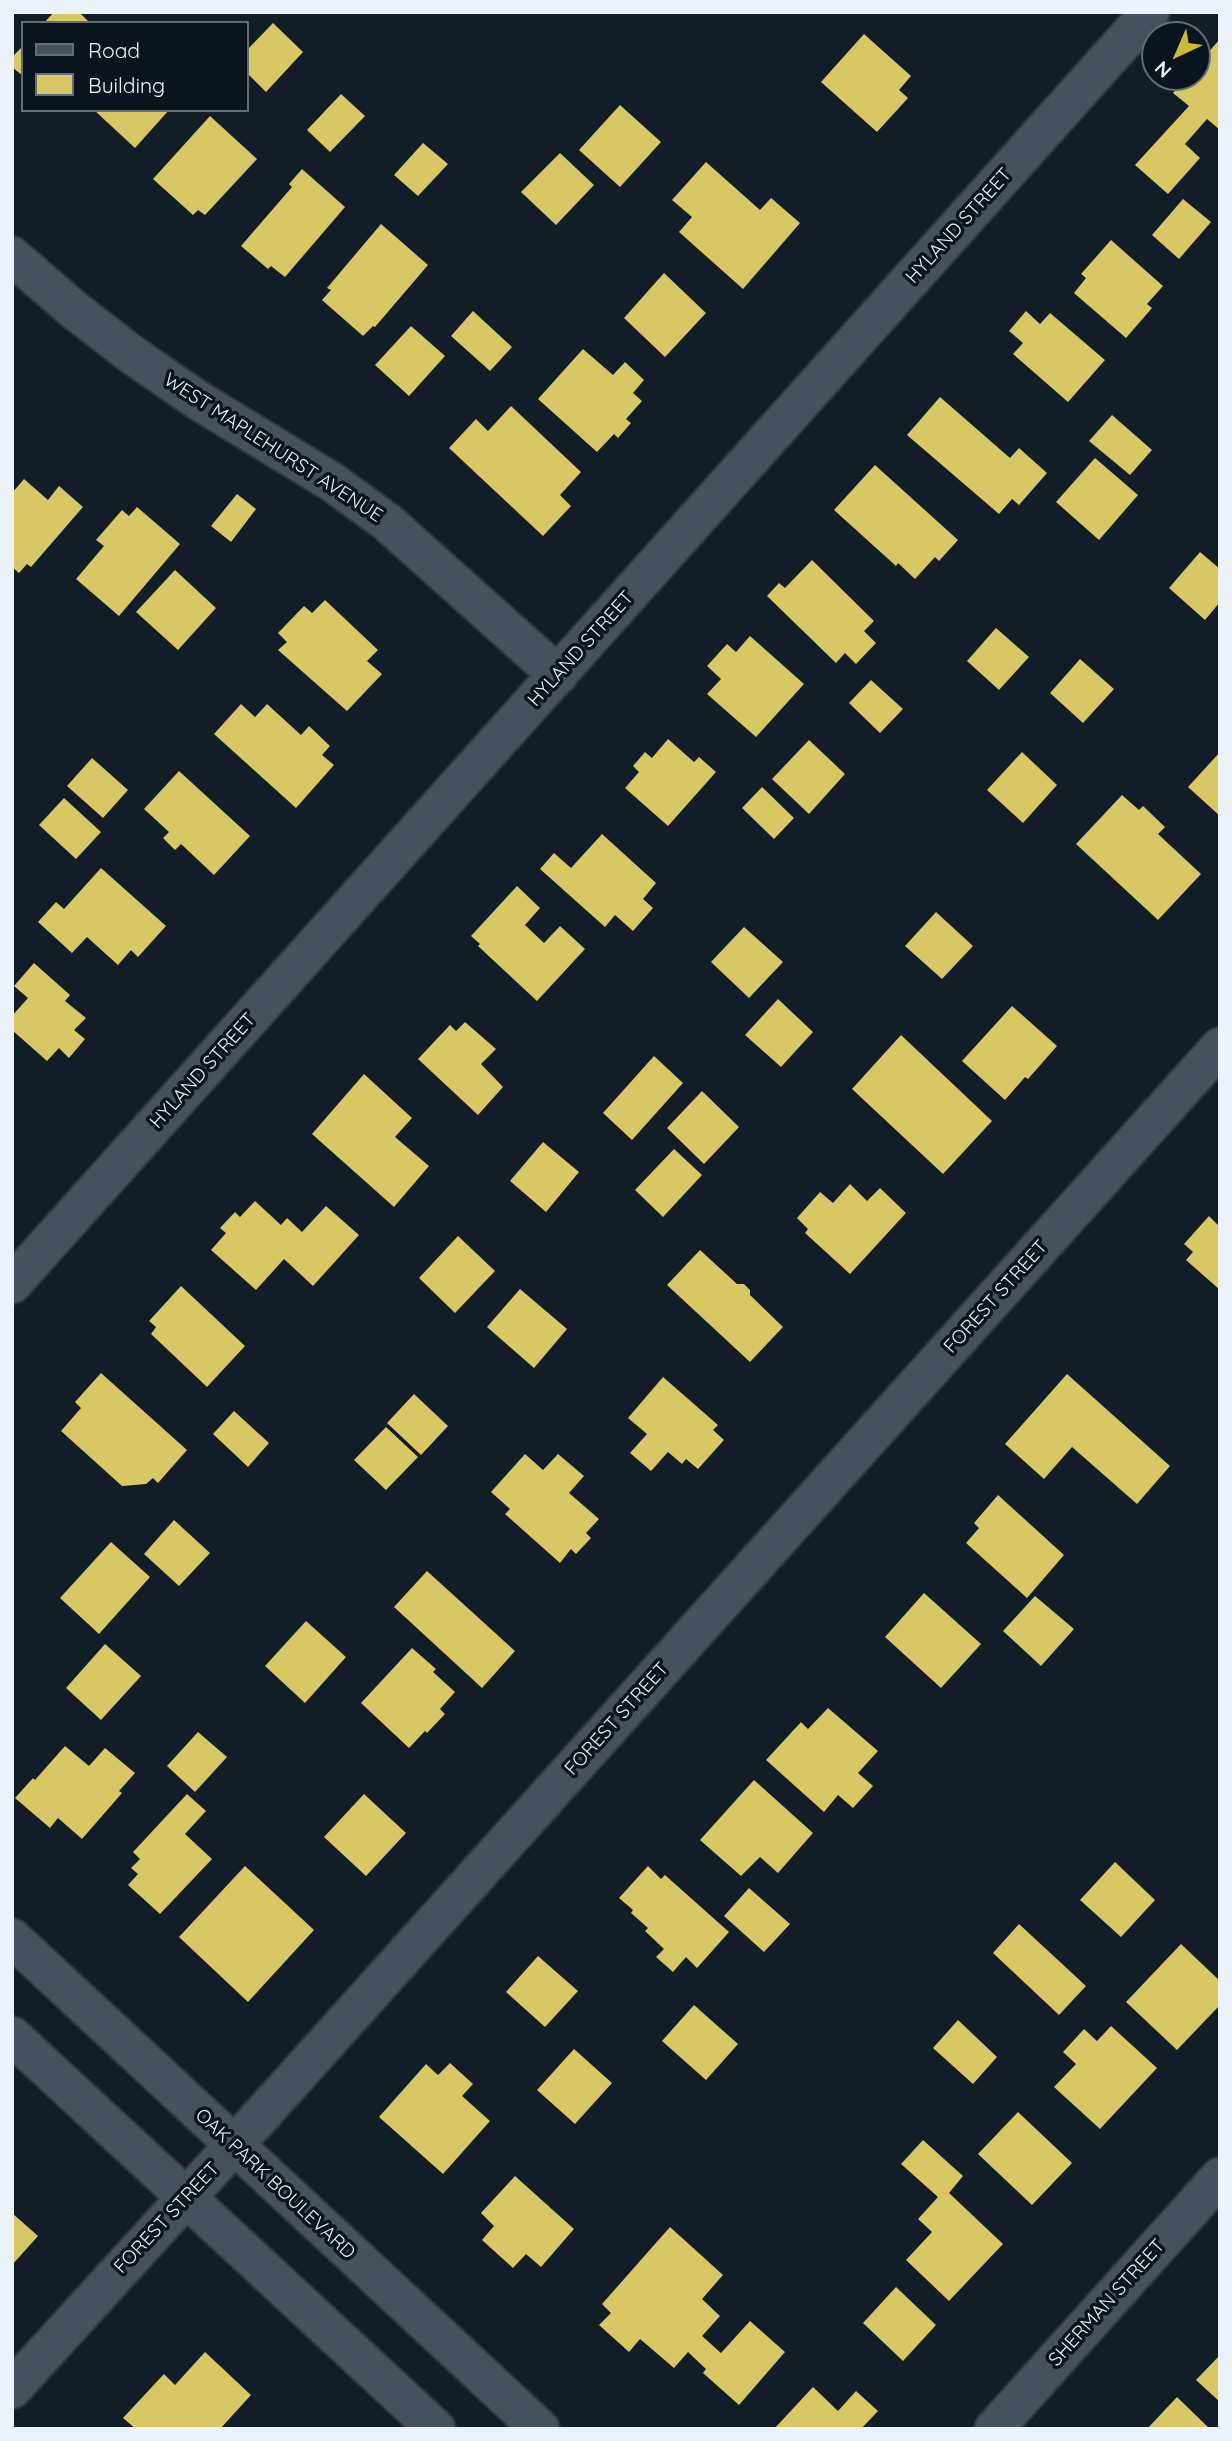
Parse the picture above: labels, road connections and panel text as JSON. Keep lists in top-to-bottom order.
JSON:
{
  "streets": {
    "street": [
      "HYLAND STREET",
      "WEST MAPLEHURST AVENUE",
      "FOREST STREET",
      "OAK PARK BOULEVARD",
      "SHERMAN STREET"
    ]
  },
  "crossings": [
    ["HYLAND STREET", "WEST MAPLEHURST AVENUE"],
    ["FOREST STREET", "OAK PARK BOULEVARD"]
  ],
  "legend": ["Road", "Building"],
  "north": "bottom left"
}
